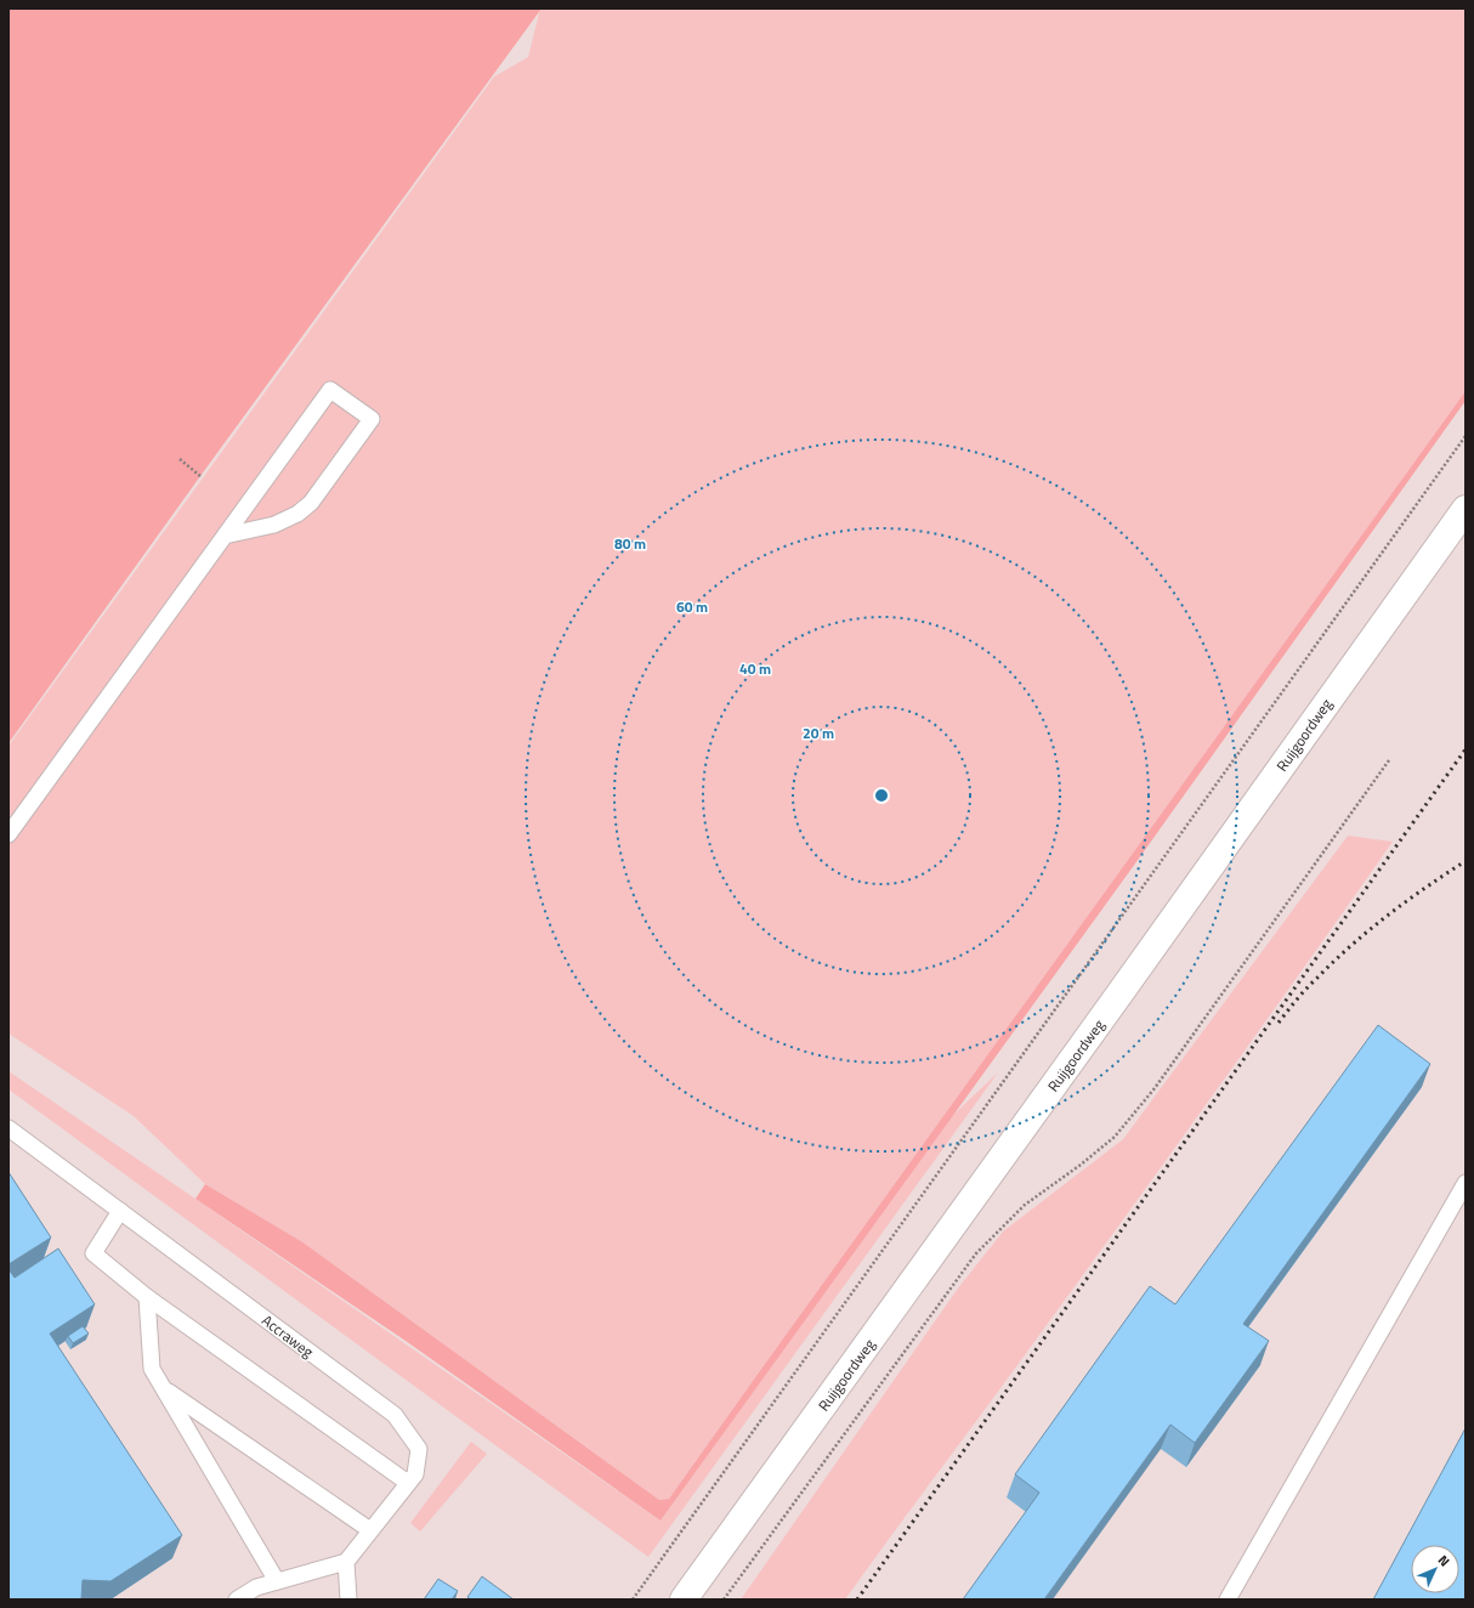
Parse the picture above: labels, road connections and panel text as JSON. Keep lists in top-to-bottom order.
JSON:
{
  "streets": {
    "street": ["Ruijgoordweg"],
    "lane": ["Accraweg"]
  },
  "north": "top right",
  "rings": [
    "80 m",
    "60 m",
    "40 m",
    "20 m"
  ]
}
